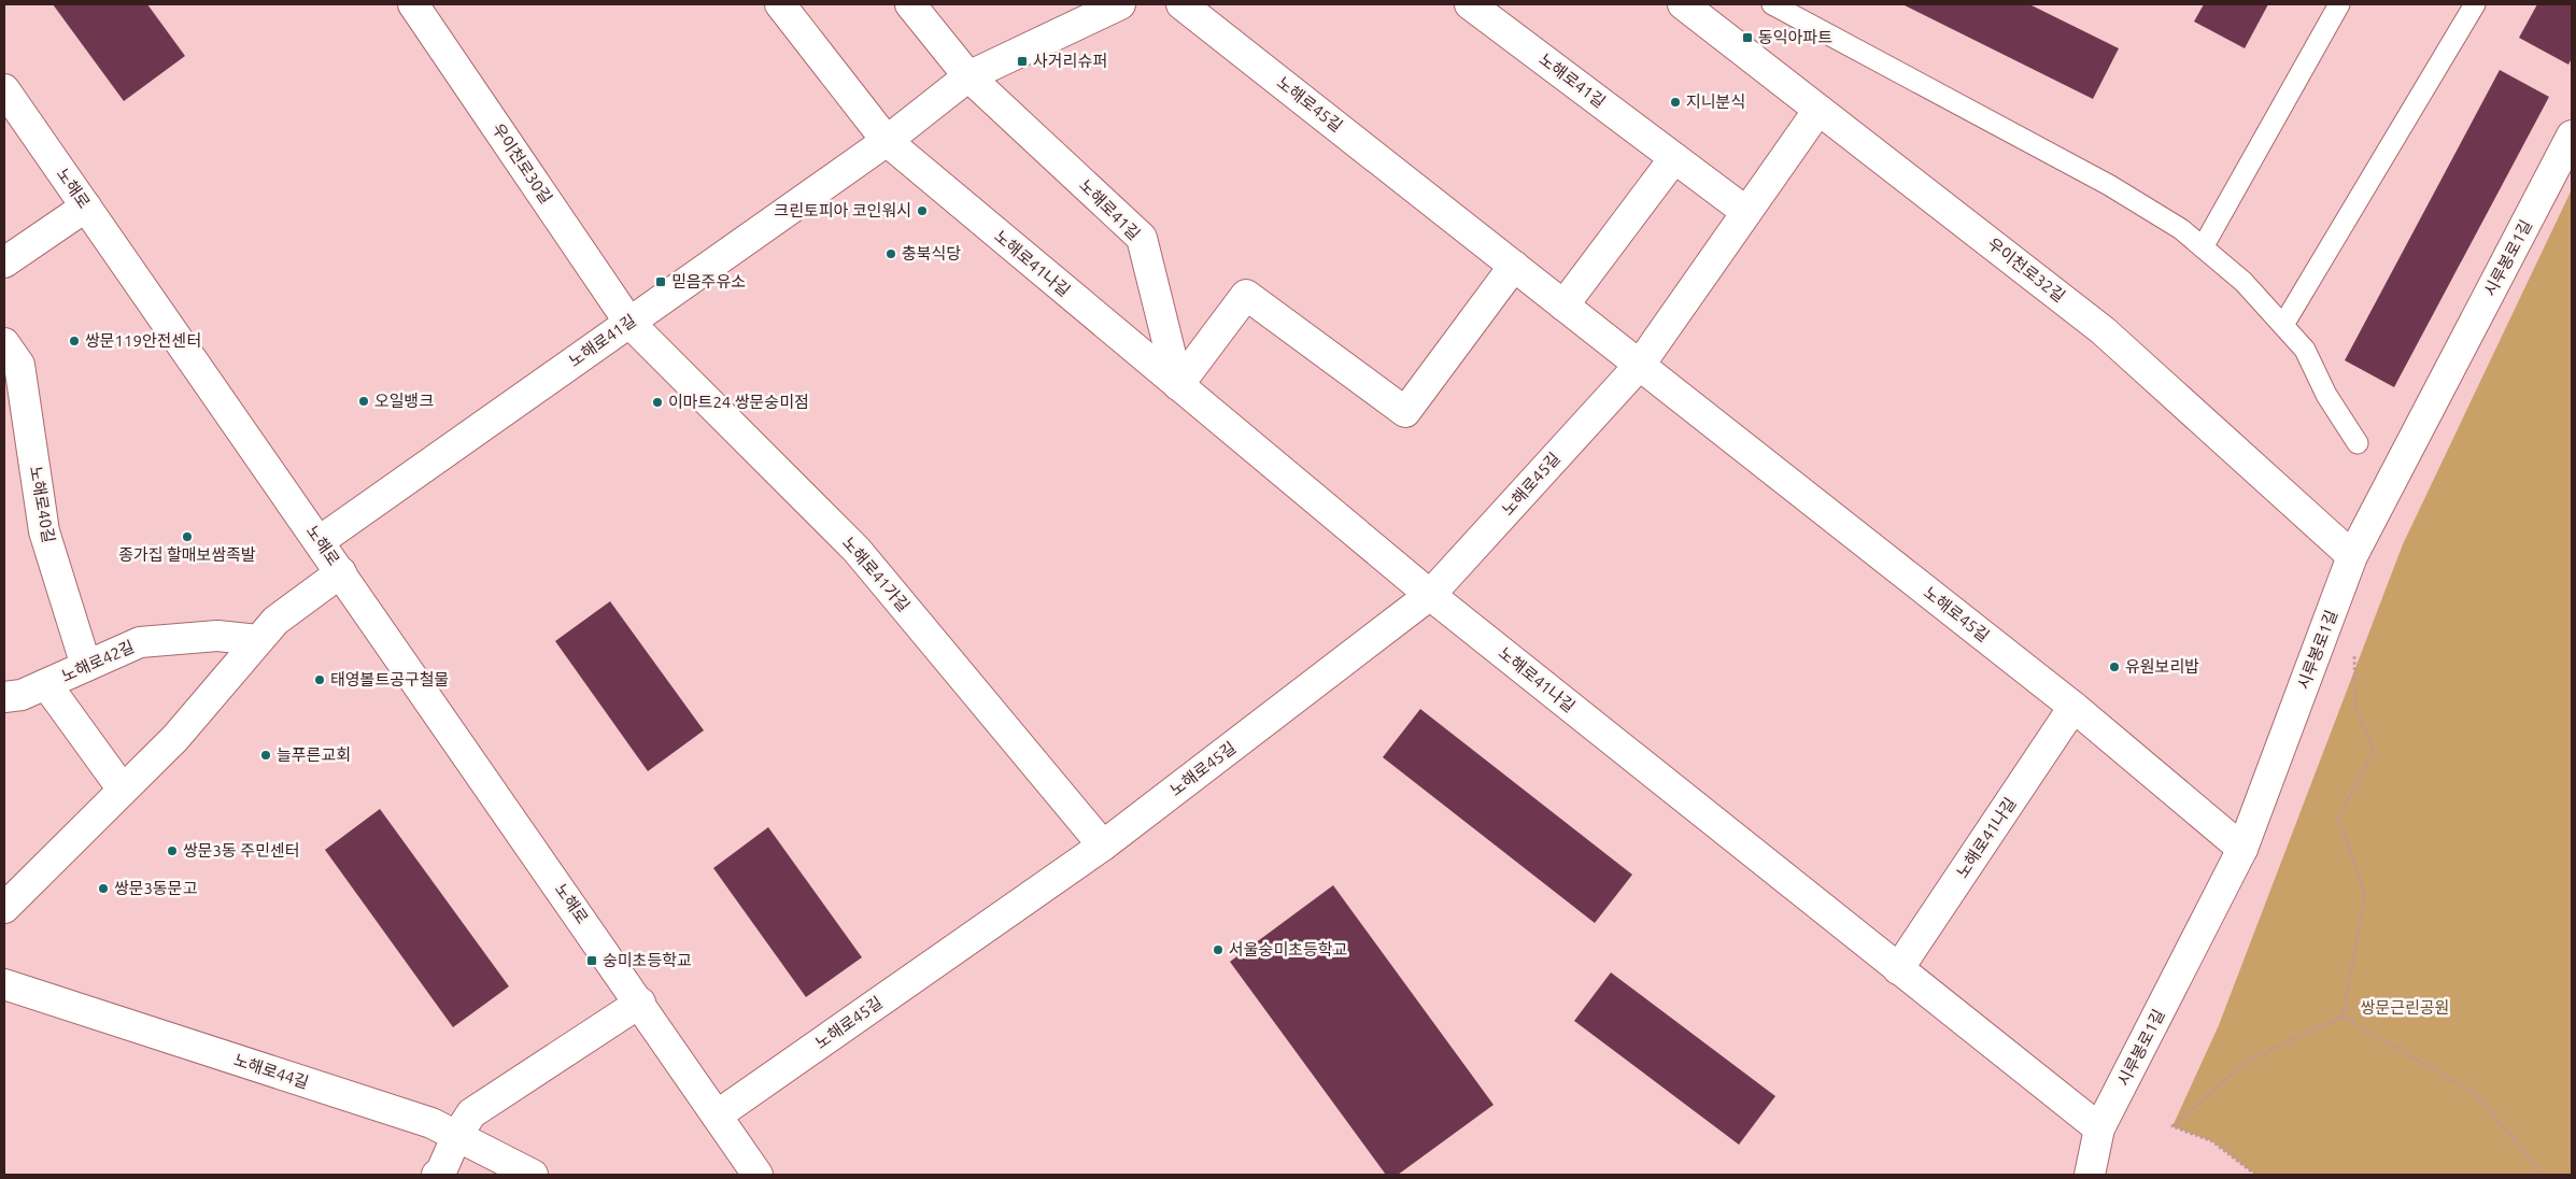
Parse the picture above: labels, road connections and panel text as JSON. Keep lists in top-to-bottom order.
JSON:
{
  "streets": {
    "street": [
      "노해로41길",
      "노해로45길",
      "우이천로30길",
      "노해로",
      "시루봉로1길",
      "노해로41나길",
      "우이천로32길",
      "노해로40길",
      "노해로41가길",
      "노해로42길",
      "노해로44길"
    ]
  },
  "crossings": [
    ["노해로41길", "노해로45길"],
    ["노해로41길", "우이천로30길"],
    ["노해로41길", "노해로"],
    ["노해로41길", "노해로41나길"],
    ["노해로41길", "노해로41가길"],
    ["노해로45길", "노해로"],
    ["노해로45길", "시루봉로1길"],
    ["노해로45길", "노해로41나길"],
    ["노해로45길", "우이천로32길"],
    ["노해로45길", "노해로41가길"],
    ["우이천로30길", "노해로41가길"],
    ["시루봉로1길", "노해로41나길"],
    ["시루봉로1길", "우이천로32길"],
    ["노해로40길", "노해로42길"]
  ],
  "parks": ["쌍문근린공원"],
  "places": {
    "transit": [
      "동익아파트",
      "사거리슈퍼",
      "믿음주유소",
      "숭미초등학교"
    ],
    "other": [
      "지니분식",
      "크린토피아 코인워시",
      "충북식당",
      "쌍문119안전센터",
      "오일뱅크",
      "이마트24 쌍문숭미점",
      "종가집 할매보쌈족발",
      "유원보리밥",
      "태영볼트공구철물",
      "늘푸른교회",
      "쌍문3동 주민센터",
      "쌍문3동문고",
      "서울숭미초등학교"
    ]
  }
}
